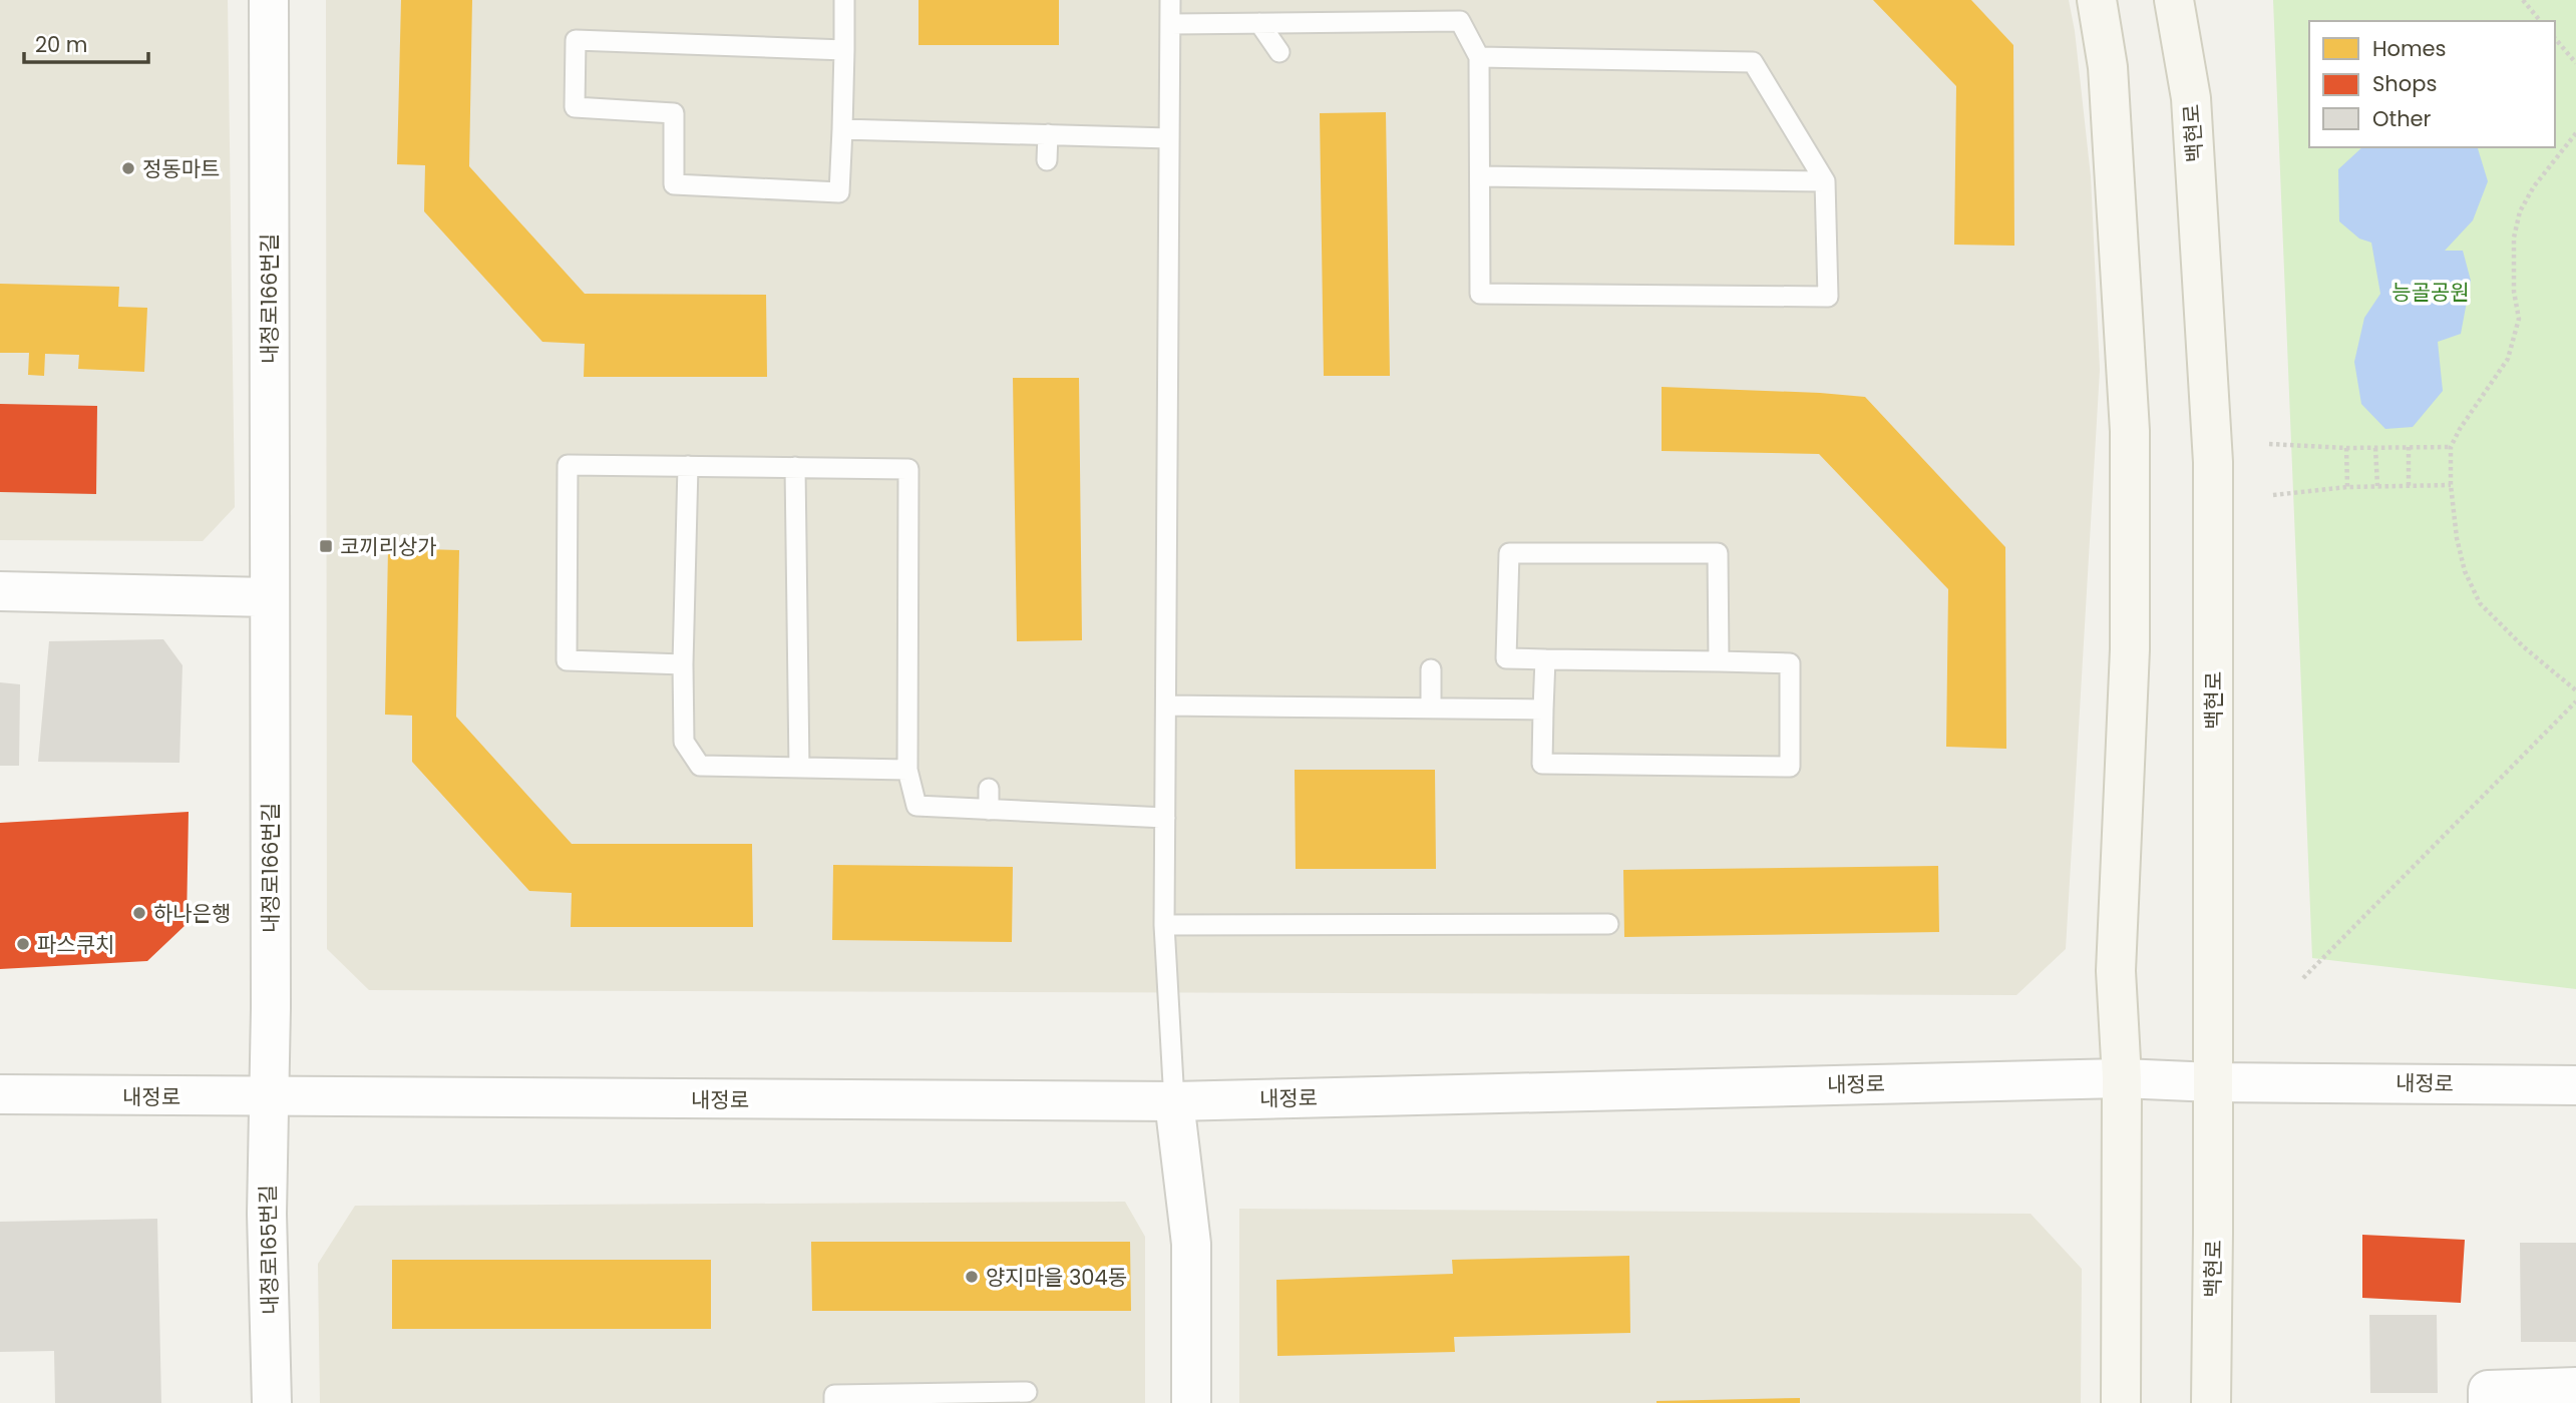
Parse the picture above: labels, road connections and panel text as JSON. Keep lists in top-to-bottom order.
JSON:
{
  "streets": {
    "main road": ["백현로"],
    "street": ["내정로166번길", "내정로", "내정로165번길"]
  },
  "crossings": [
    ["백현로", "내정로"],
    ["내정로166번길", "내정로"],
    ["내정로166번길", "내정로165번길"],
    ["내정로", "내정로165번길"]
  ],
  "parks": ["능골공원"],
  "places": {
    "other": [
      "정동마트",
      "하나은행",
      "파스쿠치",
      "양지마을 304동"
    ],
    "transit": ["코끼리상가"]
  },
  "legend": ["Homes", "Shops", "Other"],
  "scale_bar": "20 m"
}
